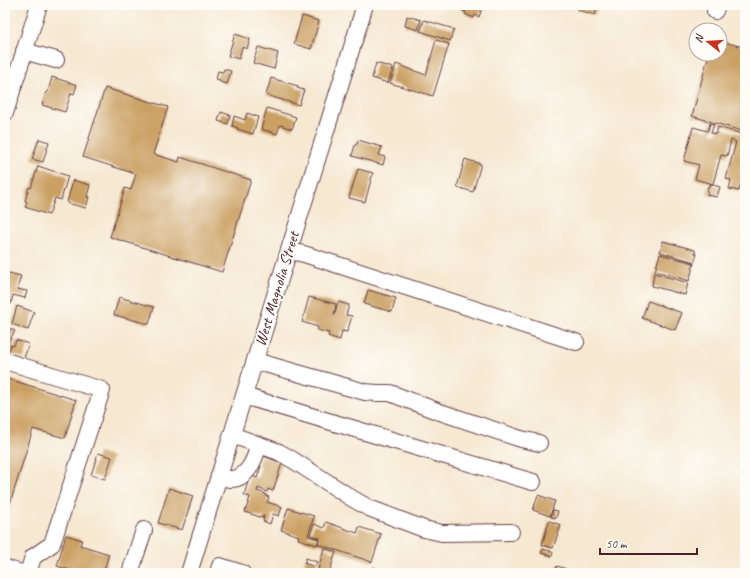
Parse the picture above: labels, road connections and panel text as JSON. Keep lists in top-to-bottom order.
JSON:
{
  "streets": {
    "street": ["West Magnolia Street"]
  },
  "scale_bar": "50 m",
  "north": "left"
}
